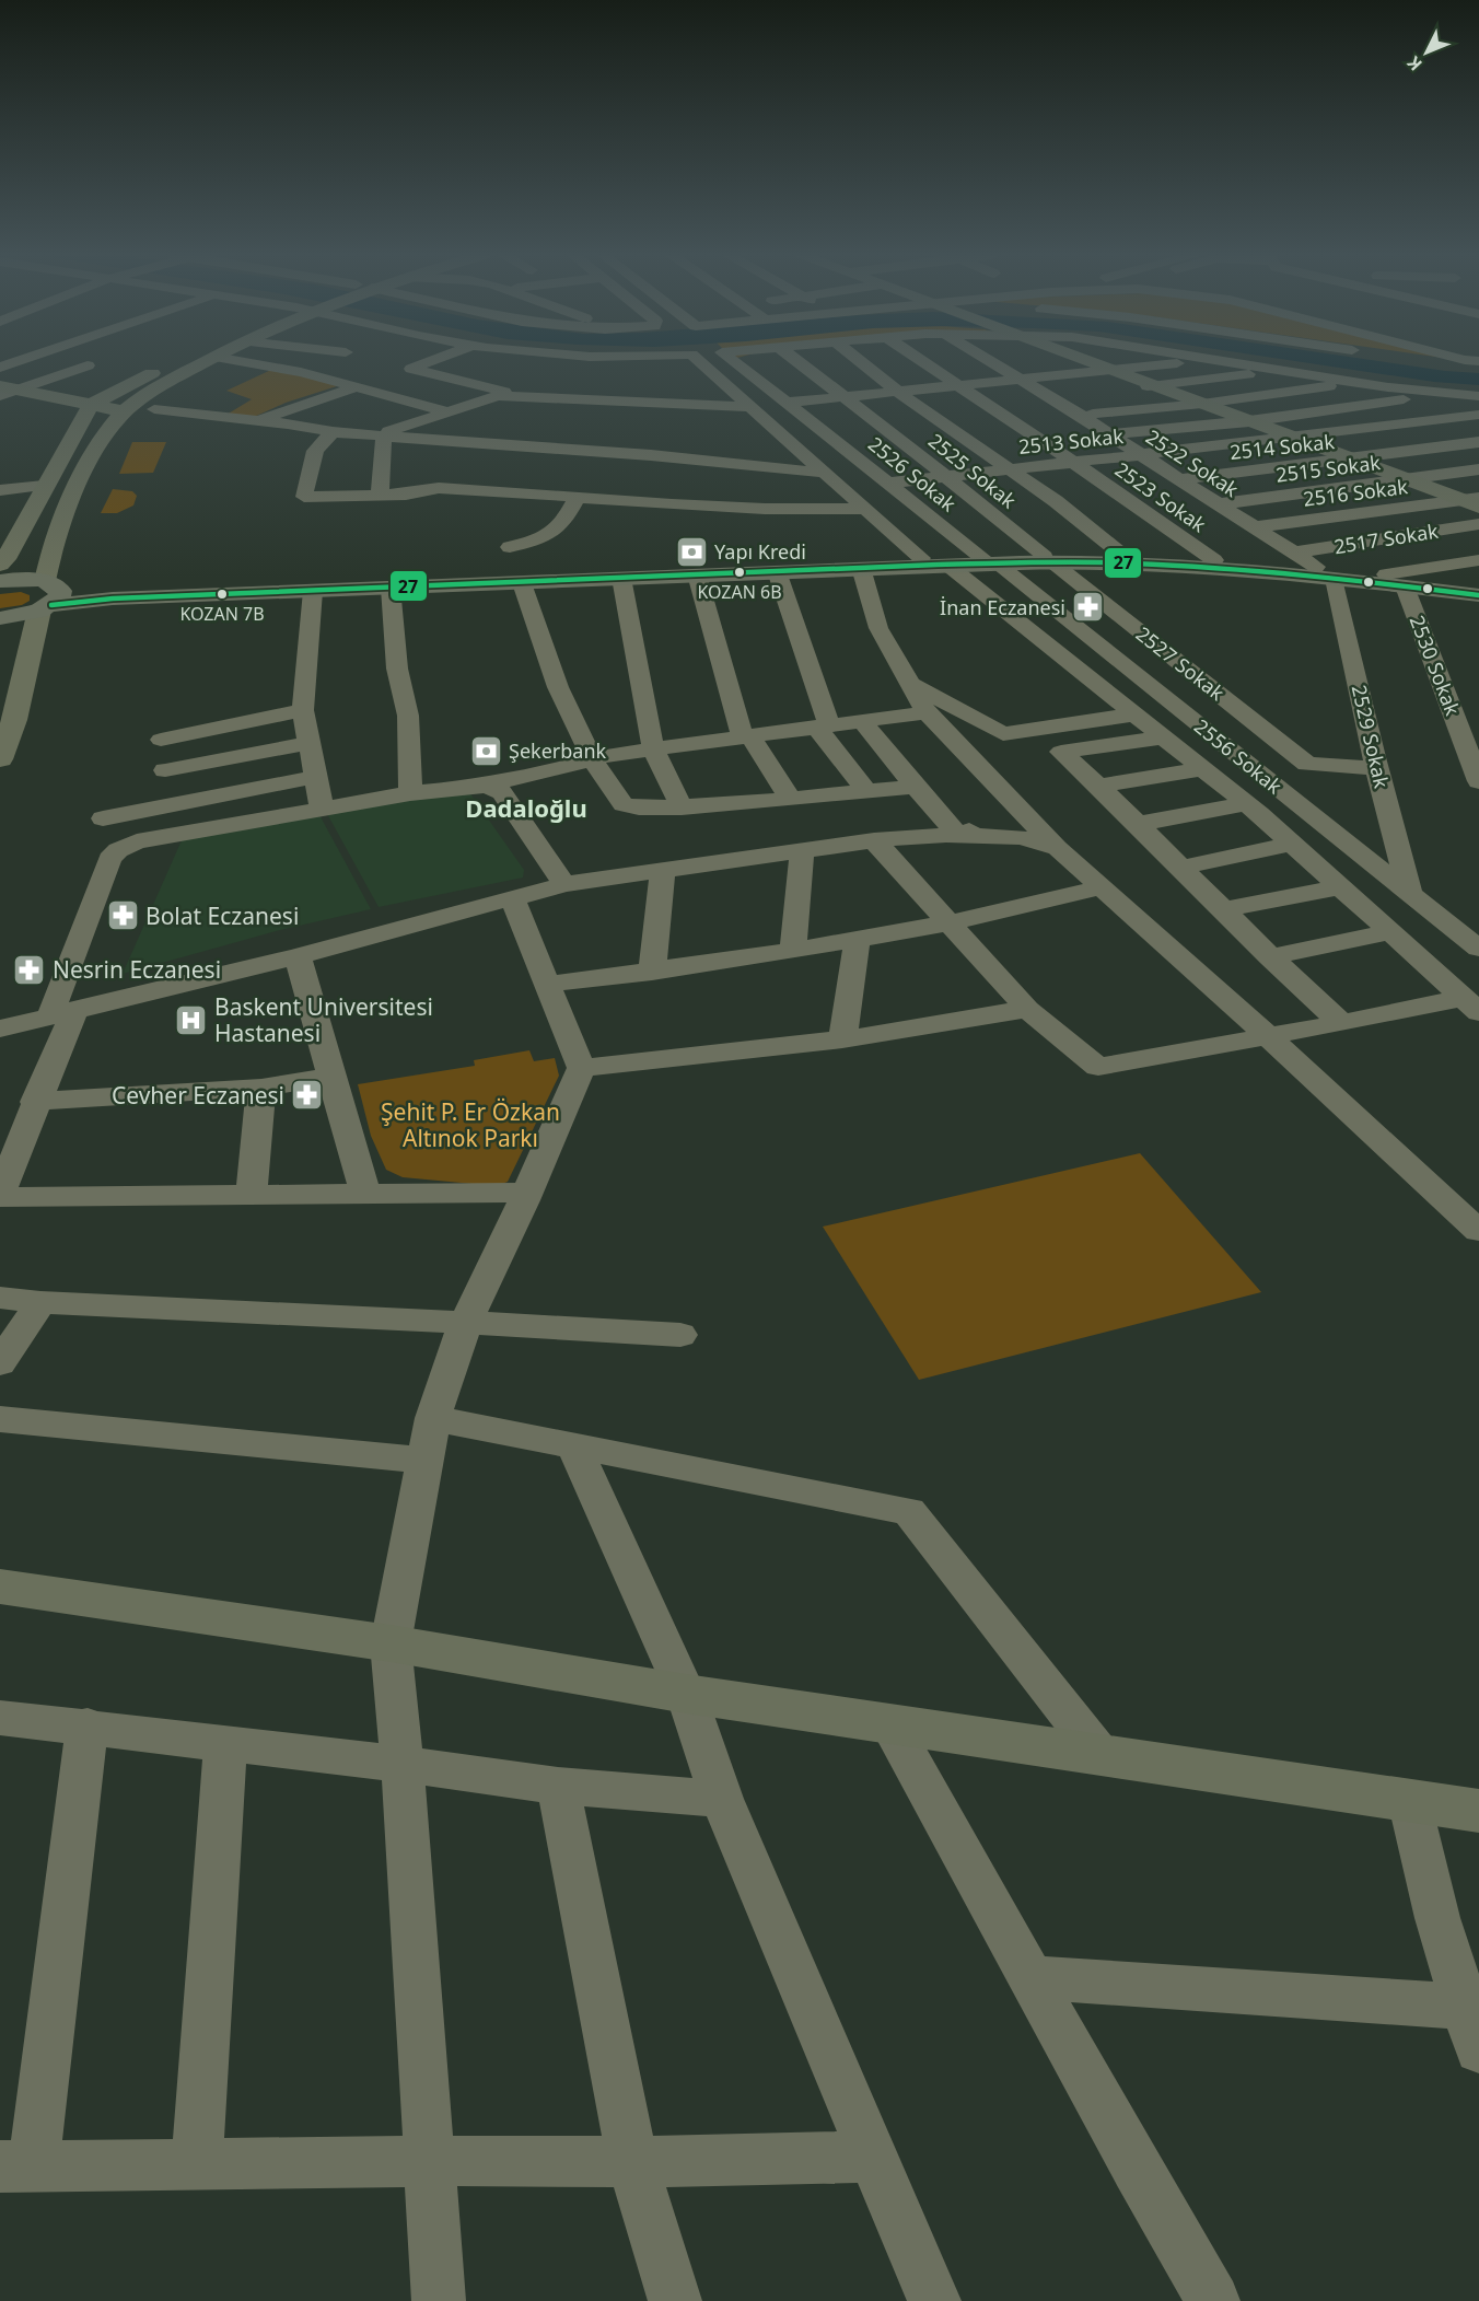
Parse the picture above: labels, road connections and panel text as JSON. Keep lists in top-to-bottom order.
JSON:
{
  "streets": {
    "street": [
      "2513 Sokak",
      "2514 Sokak",
      "2522 Sokak",
      "2515 Sokak",
      "2525 Sokak",
      "2526 Sokak",
      "2516 Sokak",
      "2523 Sokak",
      "2517 Sokak",
      "2527 Sokak",
      "2530 Sokak",
      "2529 Sokak",
      "2556 Sokak"
    ]
  },
  "crossings": [
    ["2513 Sokak", "2522 Sokak"],
    ["2513 Sokak", "2525 Sokak"],
    ["2513 Sokak", "2526 Sokak"],
    ["2513 Sokak", "2523 Sokak"],
    ["2514 Sokak", "2522 Sokak"],
    ["2522 Sokak", "2515 Sokak"],
    ["2522 Sokak", "2516 Sokak"],
    ["2522 Sokak", "2517 Sokak"],
    ["2522 Sokak", "2529 Sokak"],
    ["2525 Sokak", "2527 Sokak"],
    ["2526 Sokak", "2556 Sokak"],
    ["2527 Sokak", "2529 Sokak"],
    ["2529 Sokak", "2556 Sokak"]
  ],
  "districts": ["Dadaloğlu"],
  "parks": ["Şehit P. Er Özkan Altınok Parkı"],
  "places": {
    "bank": ["Yapı Kredi", "Şekerbank"],
    "other": ["KOZAN 6B", "KOZAN 7B"],
    "pharmacy": [
      "İnan Eczanesi",
      "Bolat Eczanesi",
      "Nesrin Eczanesi",
      "Cevher Eczanesi"
    ],
    "hospital": ["Baskent Universitesi Hastanesi"]
  },
  "lines": ["transit line 27"],
  "north": "bottom left"
}
